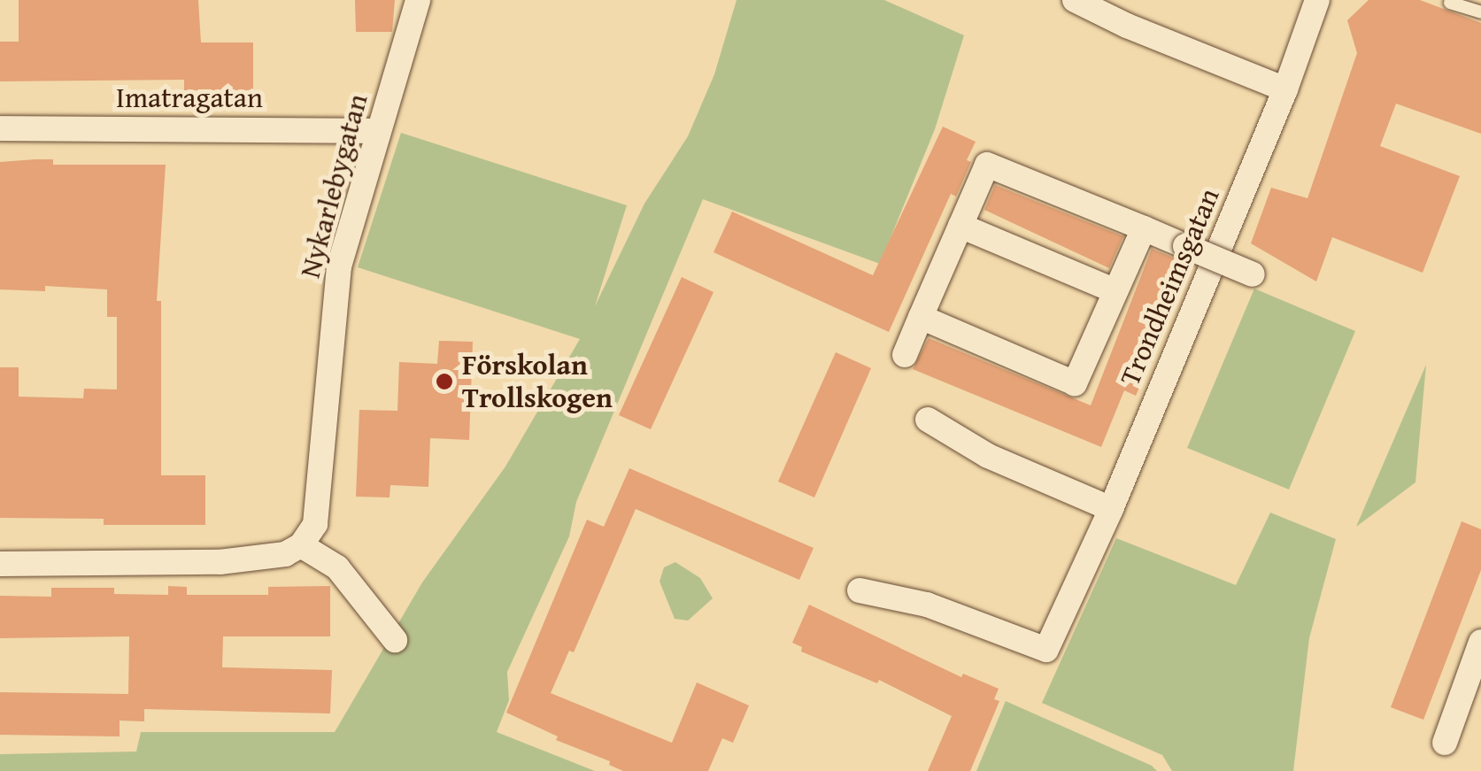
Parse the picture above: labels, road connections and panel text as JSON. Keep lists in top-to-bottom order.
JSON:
{
  "streets": {
    "street": ["Imatragatan", "Nykarlebygatan", "Trondheimsgatan"]
  },
  "crossings": [
    ["Imatragatan", "Nykarlebygatan"]
  ],
  "places": ["Förskolan Trollskogen"]
}
